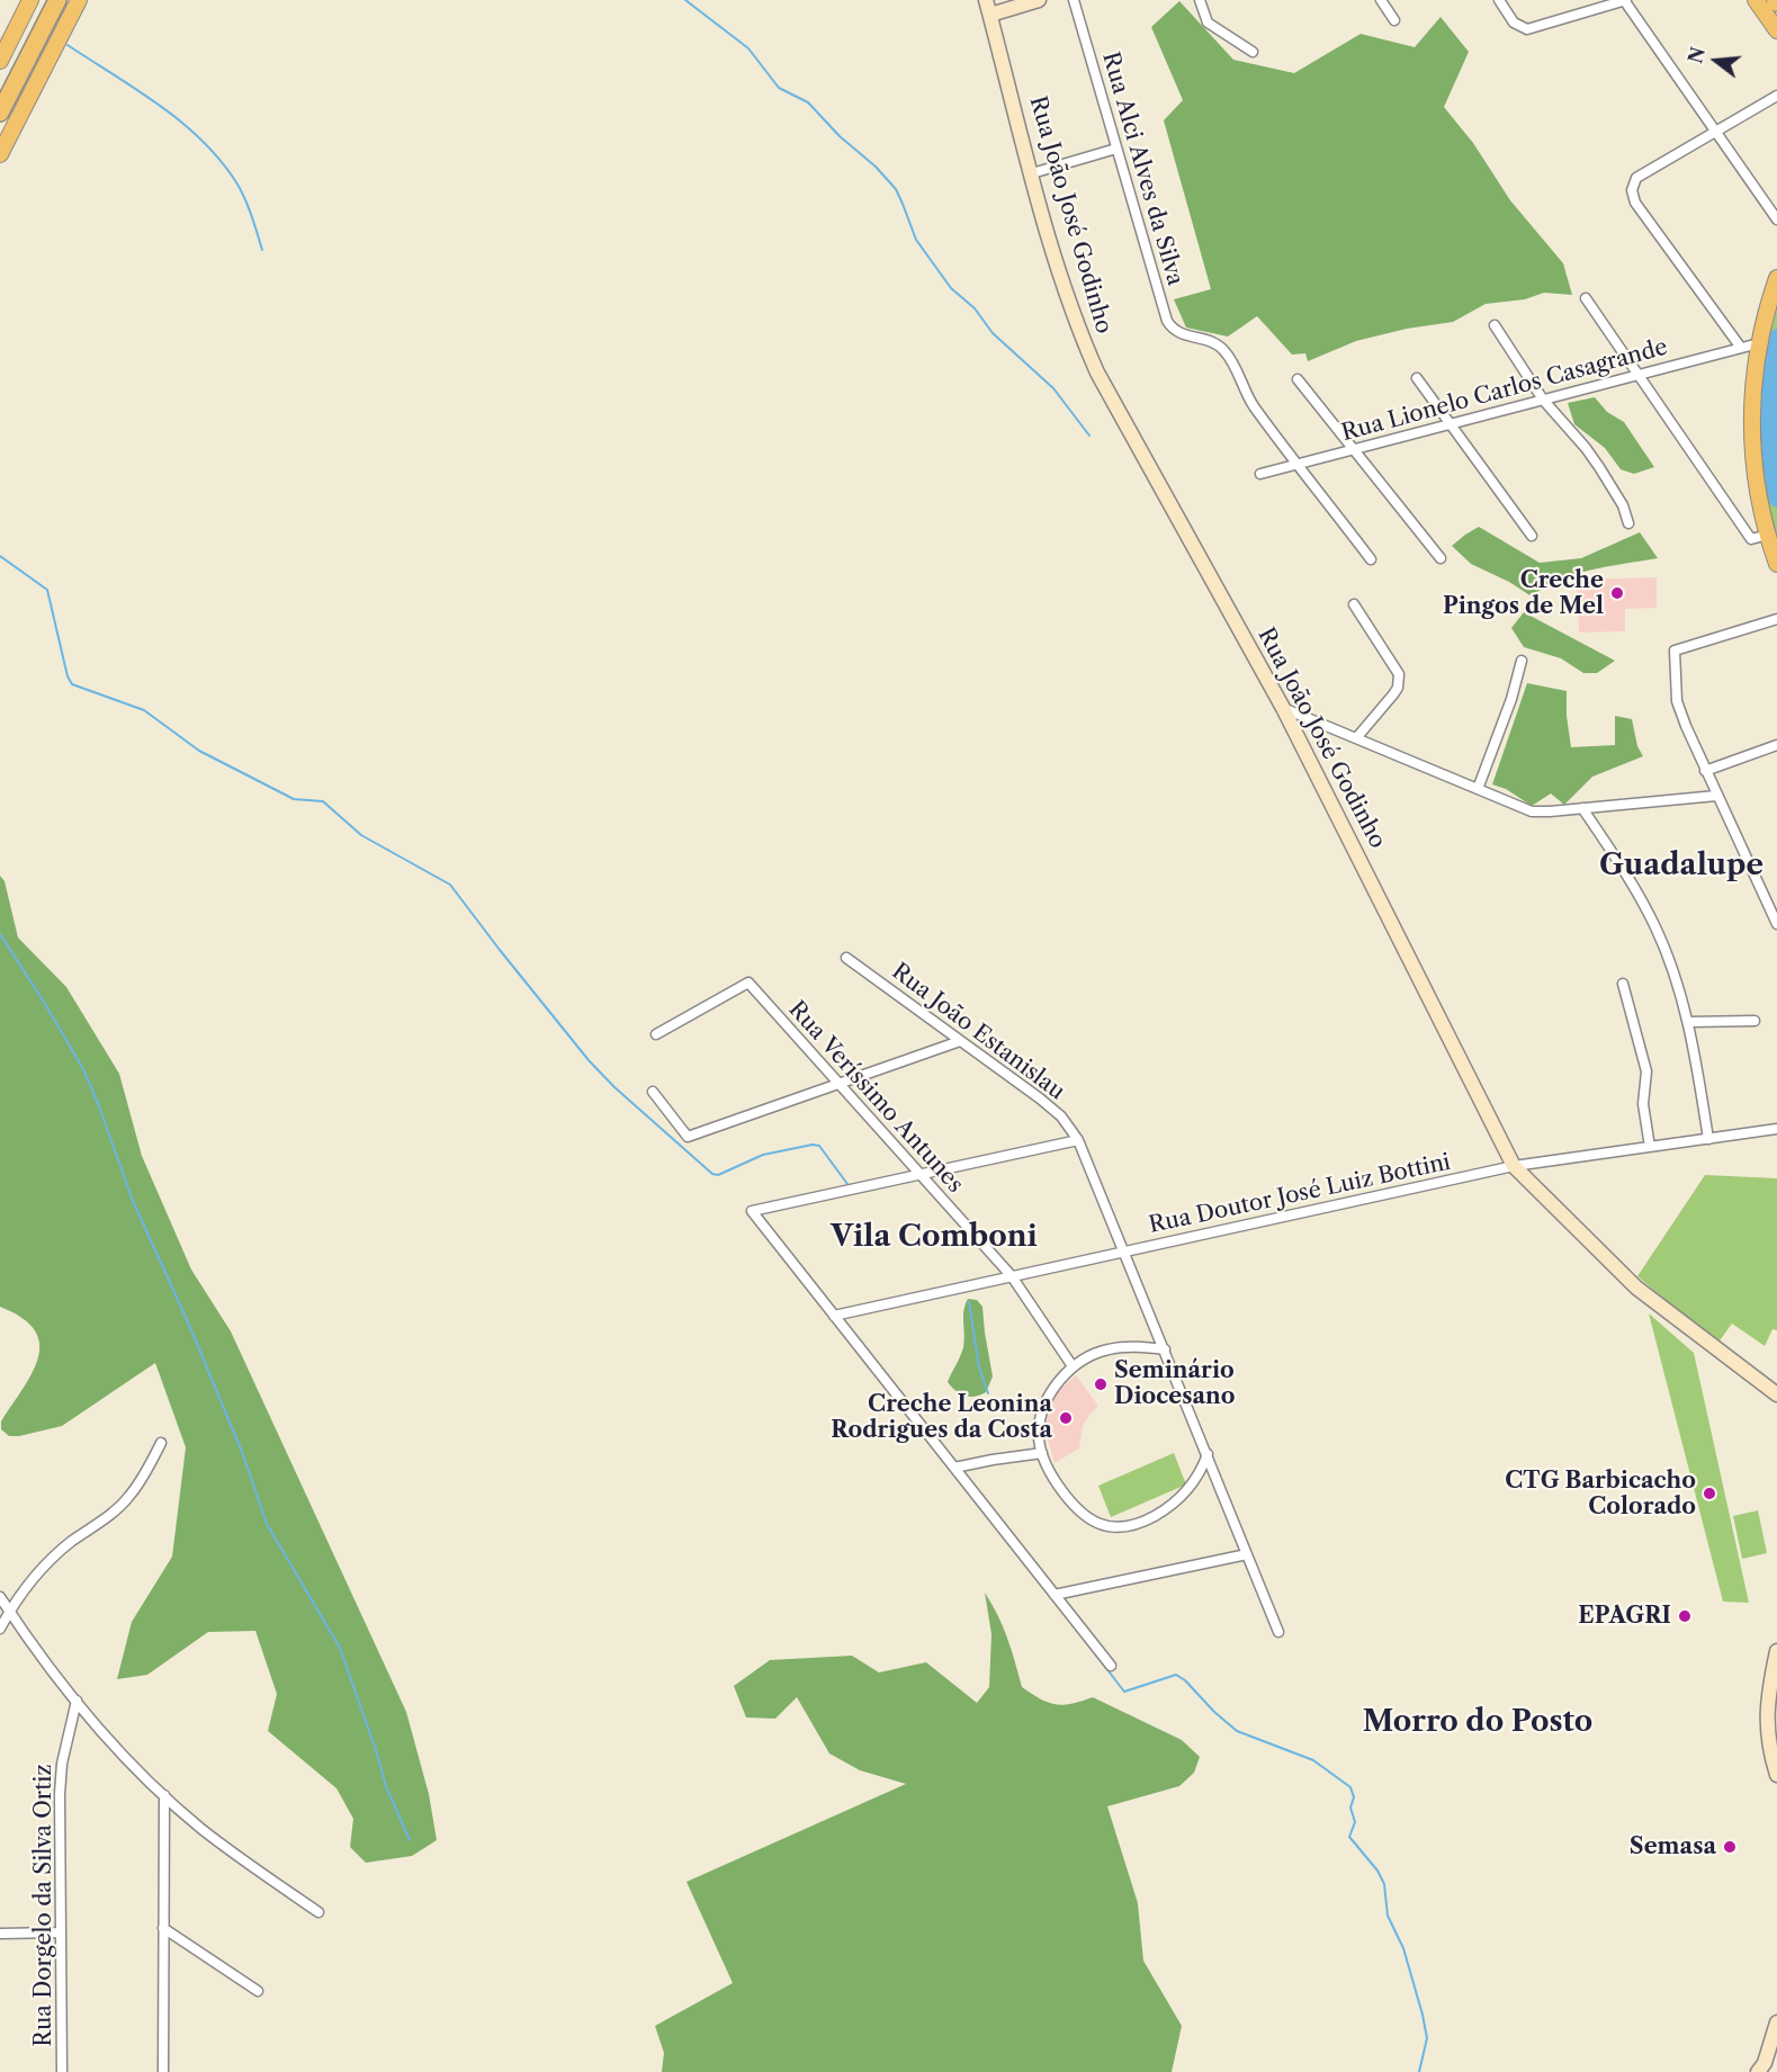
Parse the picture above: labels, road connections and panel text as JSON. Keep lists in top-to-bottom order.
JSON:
{
  "streets": {
    "street": [
      "Rua Alci Alves da Silva",
      "Rua João José Godinho",
      "Rua Lionelo Carlos Casagrande",
      "Rua João Estanislau",
      "Rua Veríssimo Antunes",
      "Rua Doutor José Luiz Bottini",
      "Rua Dorgelo da Silva Ortiz"
    ]
  },
  "crossings": [
    ["Rua Alci Alves da Silva", "Rua Lionelo Carlos Casagrande"],
    ["Rua João José Godinho", "Rua Doutor José Luiz Bottini"],
    ["Rua João Estanislau", "Rua Veríssimo Antunes"],
    ["Rua João Estanislau", "Rua Doutor José Luiz Bottini"],
    ["Rua Veríssimo Antunes", "Rua Doutor José Luiz Bottini"]
  ],
  "districts": ["Guadalupe", "Vila Comboni", "Morro do Posto"],
  "places": [
    "Creche Pingos de Mel",
    "Seminário Diocesano",
    "Creche Leonina Rodrigues da Costa",
    "CTG Barbicacho Colorado",
    "EPAGRI",
    "Semasa"
  ],
  "north": "left"
}
